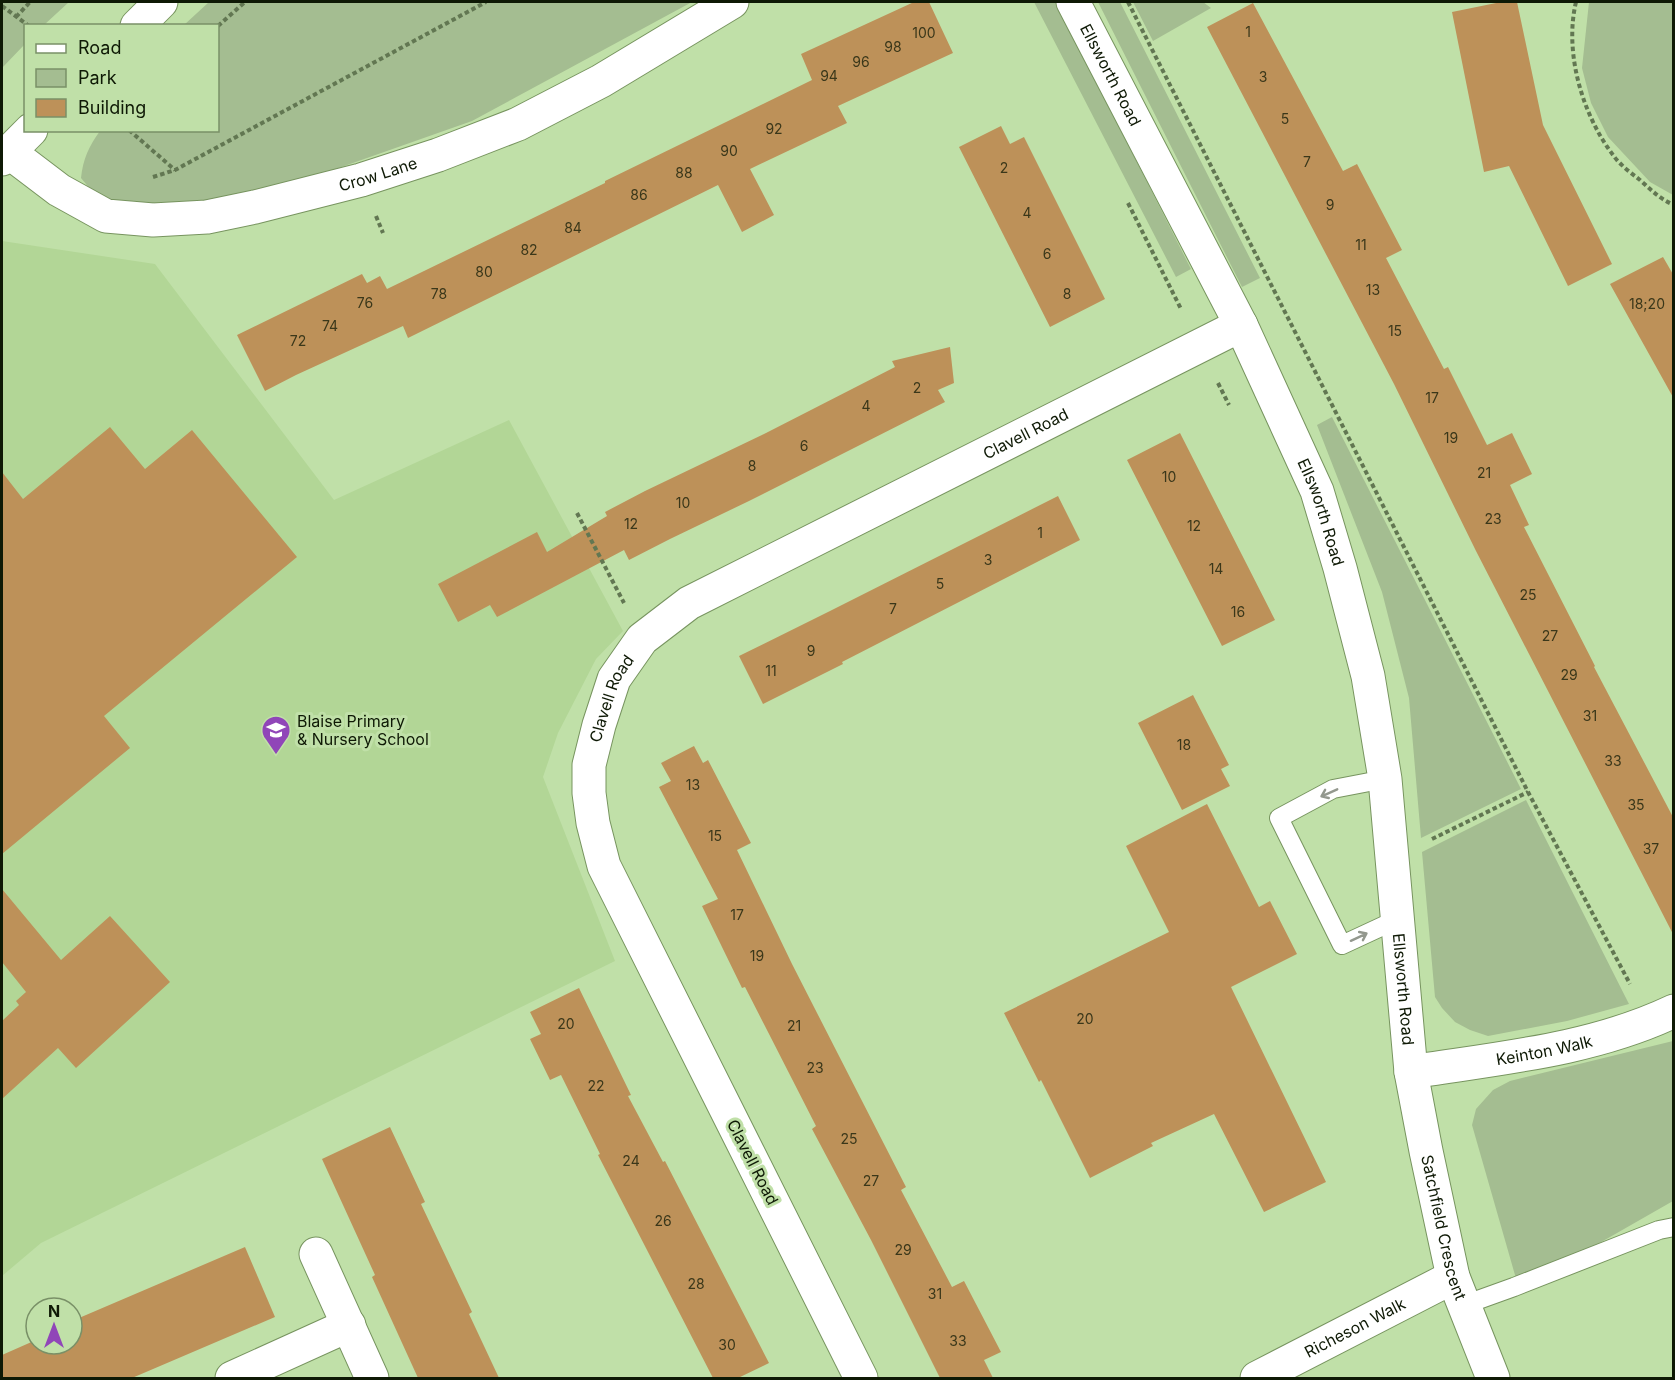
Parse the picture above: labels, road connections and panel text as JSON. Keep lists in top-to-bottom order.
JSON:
{
  "streets": {
    "street": [
      "Ellsworth Road",
      "Crow Lane",
      "Clavell Road",
      "Keinton Walk",
      "Satchfield Crescent",
      "Richeson Walk"
    ]
  },
  "crossings": [
    ["Ellsworth Road", "Clavell Road"],
    ["Ellsworth Road", "Keinton Walk"],
    ["Ellsworth Road", "Satchfield Crescent"],
    ["Keinton Walk", "Satchfield Crescent"],
    ["Satchfield Crescent", "Richeson Walk"]
  ],
  "places": {
    "school or university": ["Blaise Primary & Nursery School"]
  },
  "house_numbers": [
    "1",
    "100",
    "98",
    "96",
    "94",
    "3",
    "5",
    "92",
    "90",
    "7",
    "2",
    "88",
    "86",
    "9",
    "4",
    "84",
    "11",
    "82",
    "6",
    "80",
    "13",
    "78",
    "8",
    "76",
    "18;20",
    "74",
    "15",
    "72",
    "2",
    "17",
    "4",
    "19",
    "6",
    "8",
    "21",
    "10",
    "10",
    "23",
    "12",
    "12",
    "1",
    "3",
    "14",
    "5",
    "25",
    "7",
    "16",
    "27",
    "9",
    "11",
    "29",
    "31",
    "18",
    "33",
    "13",
    "35",
    "15",
    "37",
    "17",
    "19",
    "20",
    "20",
    "21",
    "23",
    "22",
    "25",
    "24",
    "27",
    "26",
    "29",
    "28",
    "31",
    "33",
    "30"
  ],
  "legend": ["Road", "Park", "Building"],
  "north": "top"
}
